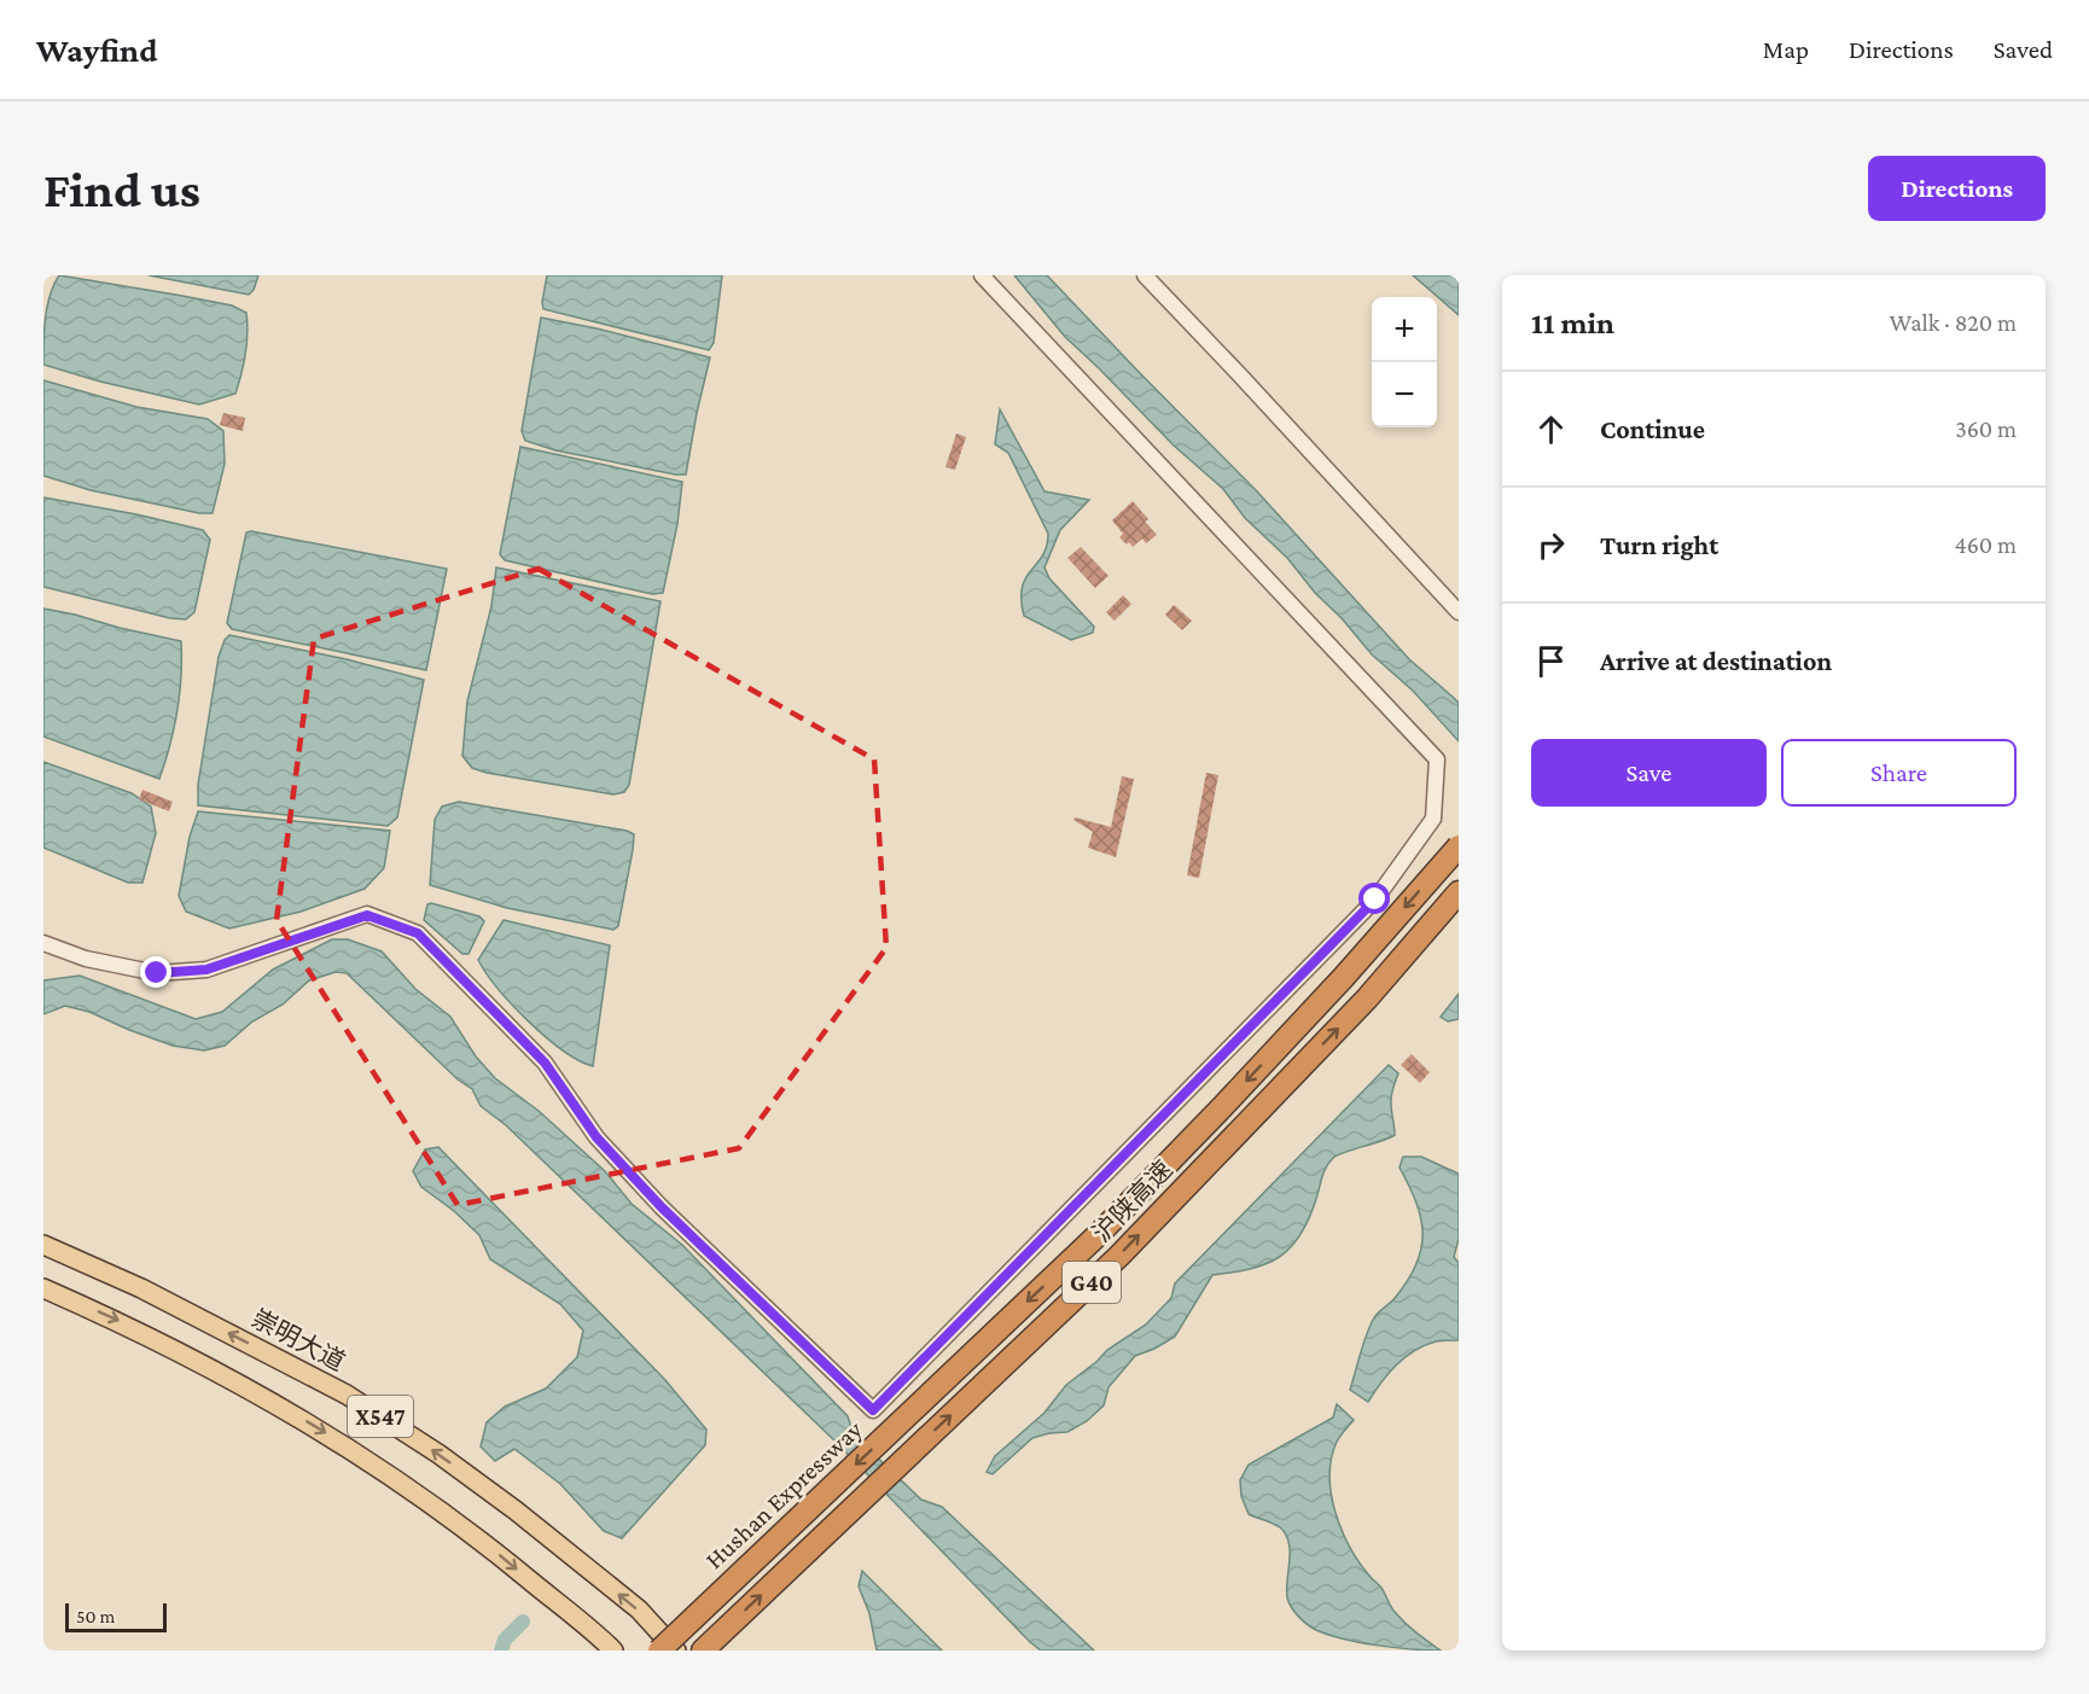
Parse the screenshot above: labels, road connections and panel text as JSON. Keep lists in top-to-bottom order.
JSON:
{
  "streets": {
    "highway": ["沪陕高速", "G40", "Hushan Expressway"],
    "main road": ["崇明大道", "X547"]
  },
  "one_way": ["沪陕高速", "Hushan Expressway"],
  "scale_bar": "50 m",
  "page": {
    "header": "Wayfind",
    "nav": ["Map", "Directions", "Saved"],
    "buttons": [
      "Directions",
      ["Save", "Share"]
    ],
    "title": "Find us",
    "heading": ["11 min", "Walk · 820 m"],
    "map_buttons": ["+", "−"],
    "list": [
      ["Continue", "360 m"],
      ["Turn right", "460 m"],
      "Arrive at destination"
    ],
    "scale": "50 m"
  }
}
